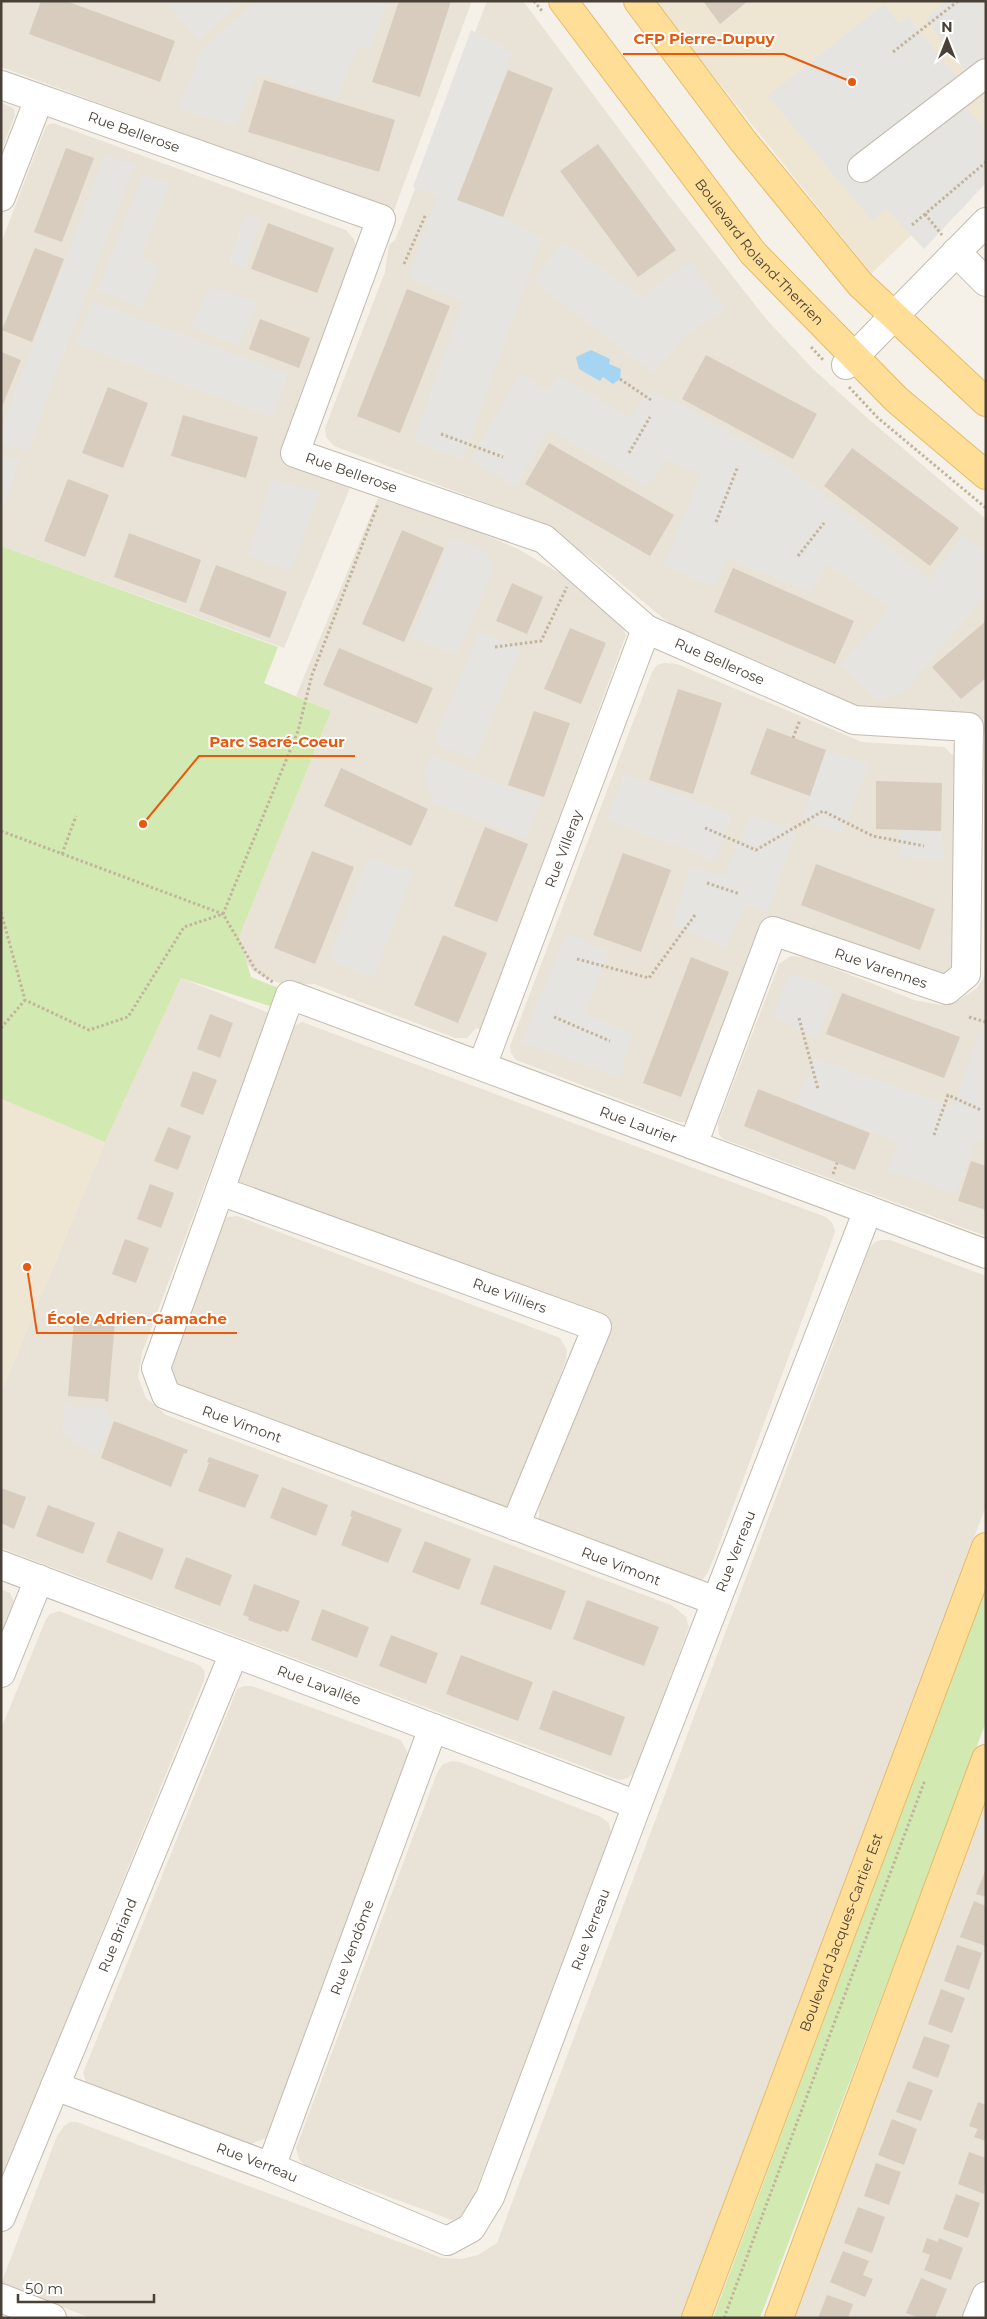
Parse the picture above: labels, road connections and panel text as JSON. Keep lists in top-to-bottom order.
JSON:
{
  "streets": {
    "main road": ["Boulevard Roland-Therrien", "Boulevard Jacques-Cartier Est"],
    "street": [
      "Rue Bellerose",
      "Rue Villeray",
      "Rue Varennes",
      "Rue Laurier",
      "Rue Villiers",
      "Rue Vimont",
      "Rue Verreau",
      "Rue Lavallée",
      "Rue Briand",
      "Rue Vendôme"
    ]
  },
  "crossings": [
    ["Rue Bellerose", "Rue Villeray"],
    ["Rue Bellerose", "Rue Varennes"],
    ["Rue Villeray", "Rue Laurier"],
    ["Rue Varennes", "Rue Laurier"],
    ["Rue Laurier", "Rue Vimont"],
    ["Rue Laurier", "Rue Verreau"],
    ["Rue Villiers", "Rue Vimont"],
    ["Rue Vimont", "Rue Verreau"],
    ["Rue Verreau", "Rue Lavallée"],
    ["Rue Verreau", "Rue Briand"],
    ["Rue Verreau", "Rue Vendôme"],
    ["Rue Lavallée", "Rue Briand"],
    ["Rue Lavallée", "Rue Vendôme"]
  ],
  "places": ["CFP Pierre-Dupuy", "Parc Sacré-Coeur", "École Adrien-Gamache"],
  "scale_bar": "50 m",
  "north": "top"
}
